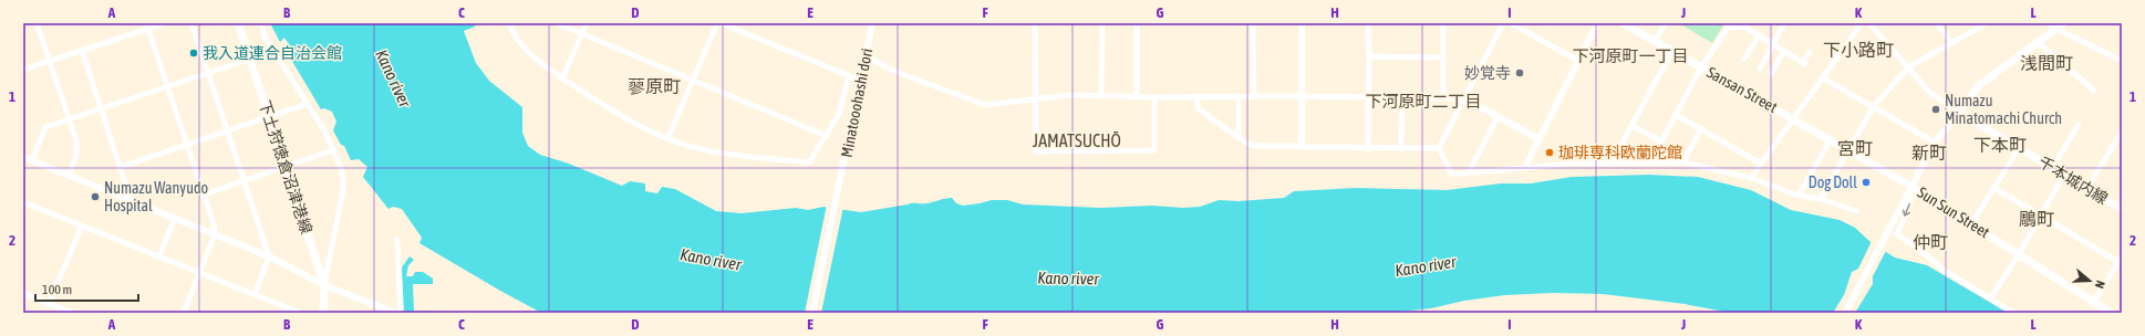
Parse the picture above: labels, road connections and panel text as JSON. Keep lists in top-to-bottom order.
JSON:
{
  "streets": {
    "main road": [
      "Sansan Street",
      "下土狩徳倉沼津港線",
      "千本城内線",
      "Sun Sun Street"
    ],
    "street": ["Minatooohashi dori"]
  },
  "crossings": [
    ["Sansan Street", "Sun Sun Street"]
  ],
  "districts": [
    "下小路町",
    "下河原町一丁目",
    "浅間町",
    "蓼原町",
    "下河原町二丁目",
    "JAMATSUCHŌ",
    "下本町",
    "宮町",
    "新町",
    "鵰町",
    "仲町"
  ],
  "water": ["Kano river"],
  "places": [
    "我入道連合自治会館",
    "妙覚寺",
    "Numazu Minatomachi Church",
    "珈琲専科欧蘭陀館",
    "Dog Doll",
    "Numazu Wanyudo Hospital"
  ],
  "scale_bar": "100 m",
  "north": "right",
  "grid": {
    "columns": [
      "A",
      "B",
      "C",
      "D",
      "E",
      "F",
      "G",
      "H",
      "I",
      "J",
      "K",
      "L"
    ],
    "rows": ["1", "2"]
  }
}
